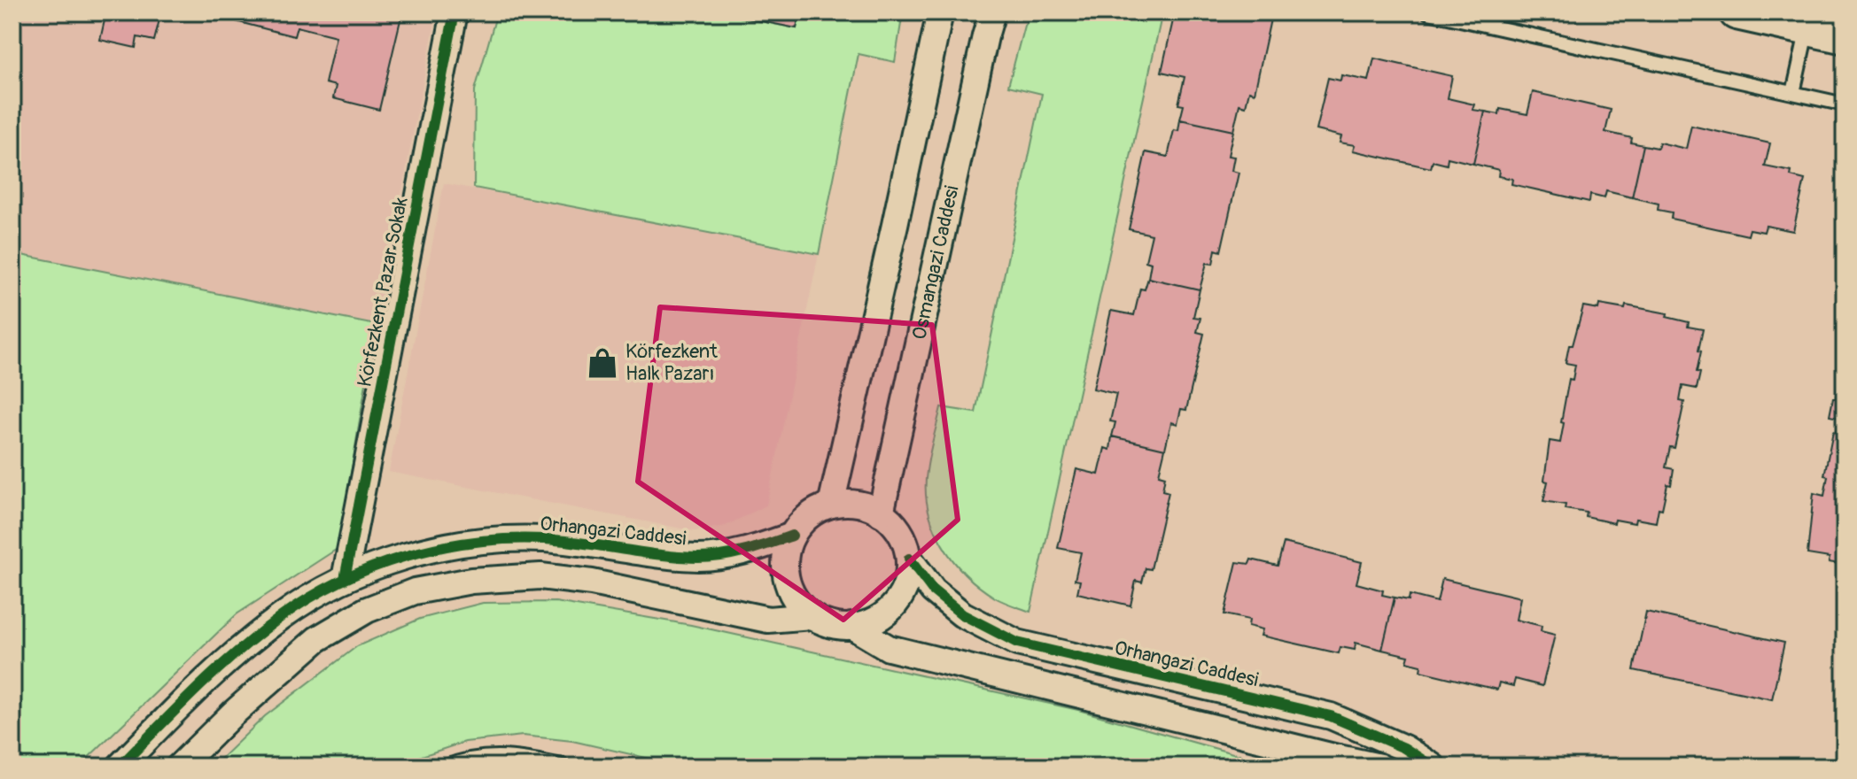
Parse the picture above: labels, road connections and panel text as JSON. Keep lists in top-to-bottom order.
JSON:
{
  "streets": {
    "street": ["Osmangazi Caddesi", "Körfezkent Pazar Sokak", "Orhangazi Caddesi"]
  },
  "crossings": [
    ["Osmangazi Caddesi", "Orhangazi Caddesi"],
    ["Körfezkent Pazar Sokak", "Orhangazi Caddesi"]
  ],
  "places": {
    "shop": ["Körfezkent Halk Pazarı"]
  }
}
